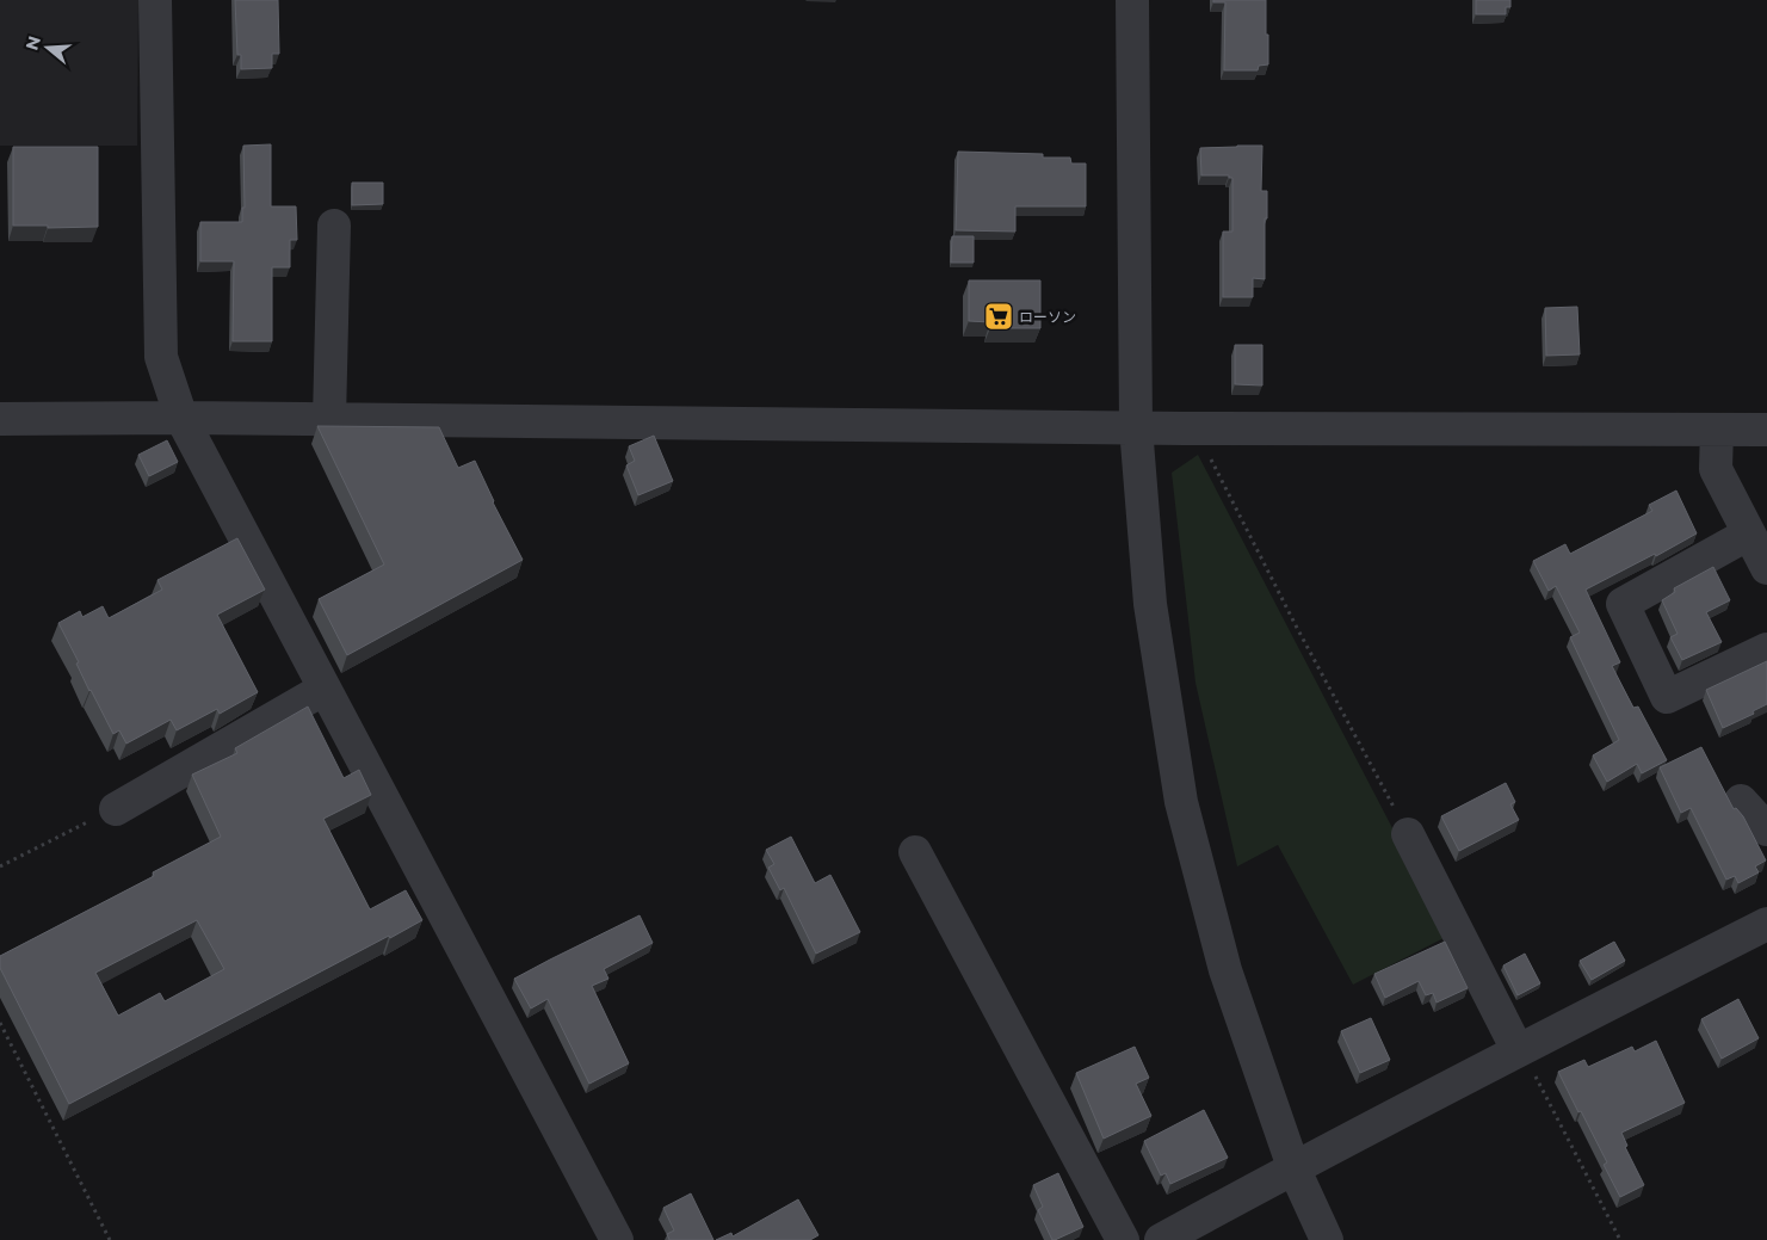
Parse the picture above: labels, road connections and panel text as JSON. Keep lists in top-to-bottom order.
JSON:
{
  "places": {
    "supermarket": ["ローソン"]
  },
  "north": "left"
}
